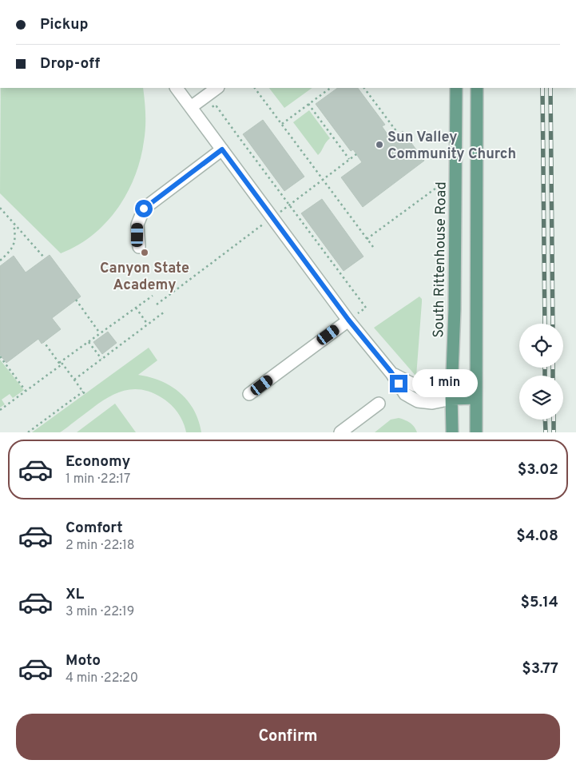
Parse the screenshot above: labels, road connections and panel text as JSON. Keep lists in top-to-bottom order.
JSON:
{
  "streets": {
    "main road": ["South Rittenhouse Road"]
  },
  "places": ["Sun Valley Community Church", "Canyon State Academy"],
  "page": {
    "banner": ["Pickup", "Drop-off"],
    "bubble": "1 min",
    "list": [
      {
        "name": "Economy",
        "note": "1 min · 22:17",
        "value": "$3.02"
      },
      {
        "name": "Comfort",
        "note": "2 min · 22:18",
        "value": "$4.08"
      },
      {
        "name": "XL",
        "note": "3 min · 22:19",
        "value": "$5.14"
      },
      {
        "name": "Moto",
        "note": "4 min · 22:20",
        "value": "$3.77"
      }
    ],
    "buttons": "Confirm"
  }
}
